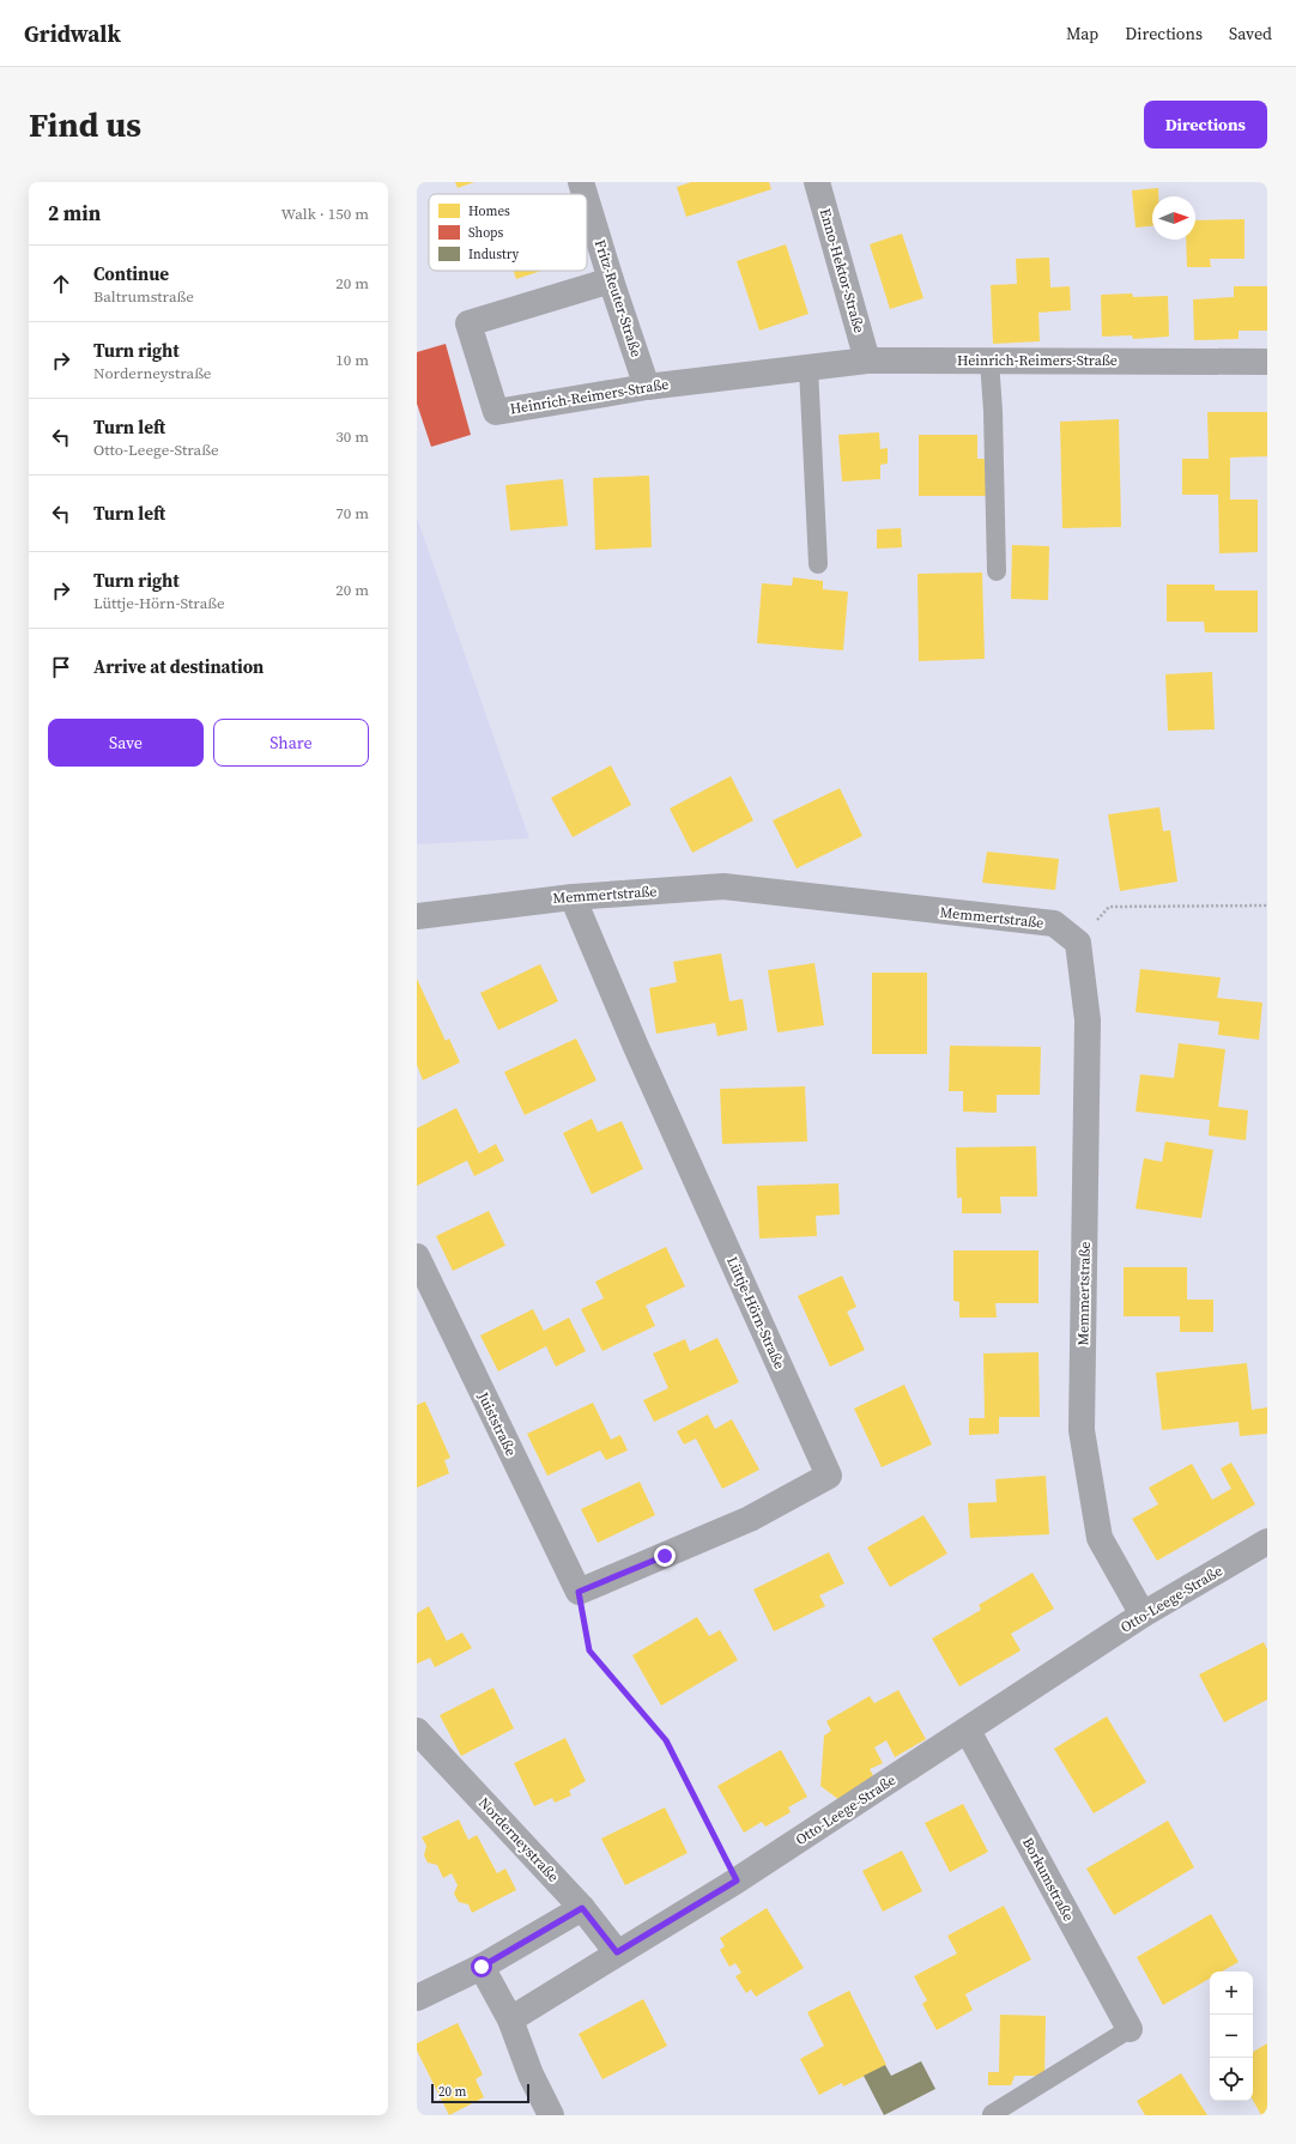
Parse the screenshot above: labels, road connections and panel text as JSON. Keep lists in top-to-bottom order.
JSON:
{
  "streets": {
    "street": [
      "Enno-Hektor-Straße",
      "Fritz-Reuter-Straße",
      "Heinrich-Reimers-Straße",
      "Memmertstraße",
      "Lüttje-Hörn-Straße",
      "Juiststraße",
      "Otto-Leege-Straße",
      "Norderneystraße",
      "Borkumstraße"
    ]
  },
  "crossings": [
    ["Enno-Hektor-Straße", "Heinrich-Reimers-Straße"],
    ["Fritz-Reuter-Straße", "Heinrich-Reimers-Straße"],
    ["Memmertstraße", "Lüttje-Hörn-Straße"],
    ["Memmertstraße", "Otto-Leege-Straße"],
    ["Lüttje-Hörn-Straße", "Juiststraße"],
    ["Otto-Leege-Straße", "Norderneystraße"],
    ["Otto-Leege-Straße", "Borkumstraße"]
  ],
  "legend": ["Homes", "Shops", "Industry"],
  "scale_bar": "20 m",
  "north": "right",
  "page": {
    "header": "Gridwalk",
    "nav": ["Map", "Directions", "Saved"],
    "buttons": [
      "Directions",
      ["Save", "Share"]
    ],
    "title": "Find us",
    "heading": ["2 min", "Walk · 150 m"],
    "list": [
      ["Continue", "Baltrumstraße", "20 m"],
      ["Turn right", "Norderneystraße", "10 m"],
      ["Turn left", "Otto-Leege-Straße", "30 m"],
      ["Turn left", "70 m"],
      ["Turn right", "Lüttje-Hörn-Straße", "20 m"],
      "Arrive at destination"
    ],
    "map_buttons": ["+", "−"],
    "scale": "20 m"
  }
}
